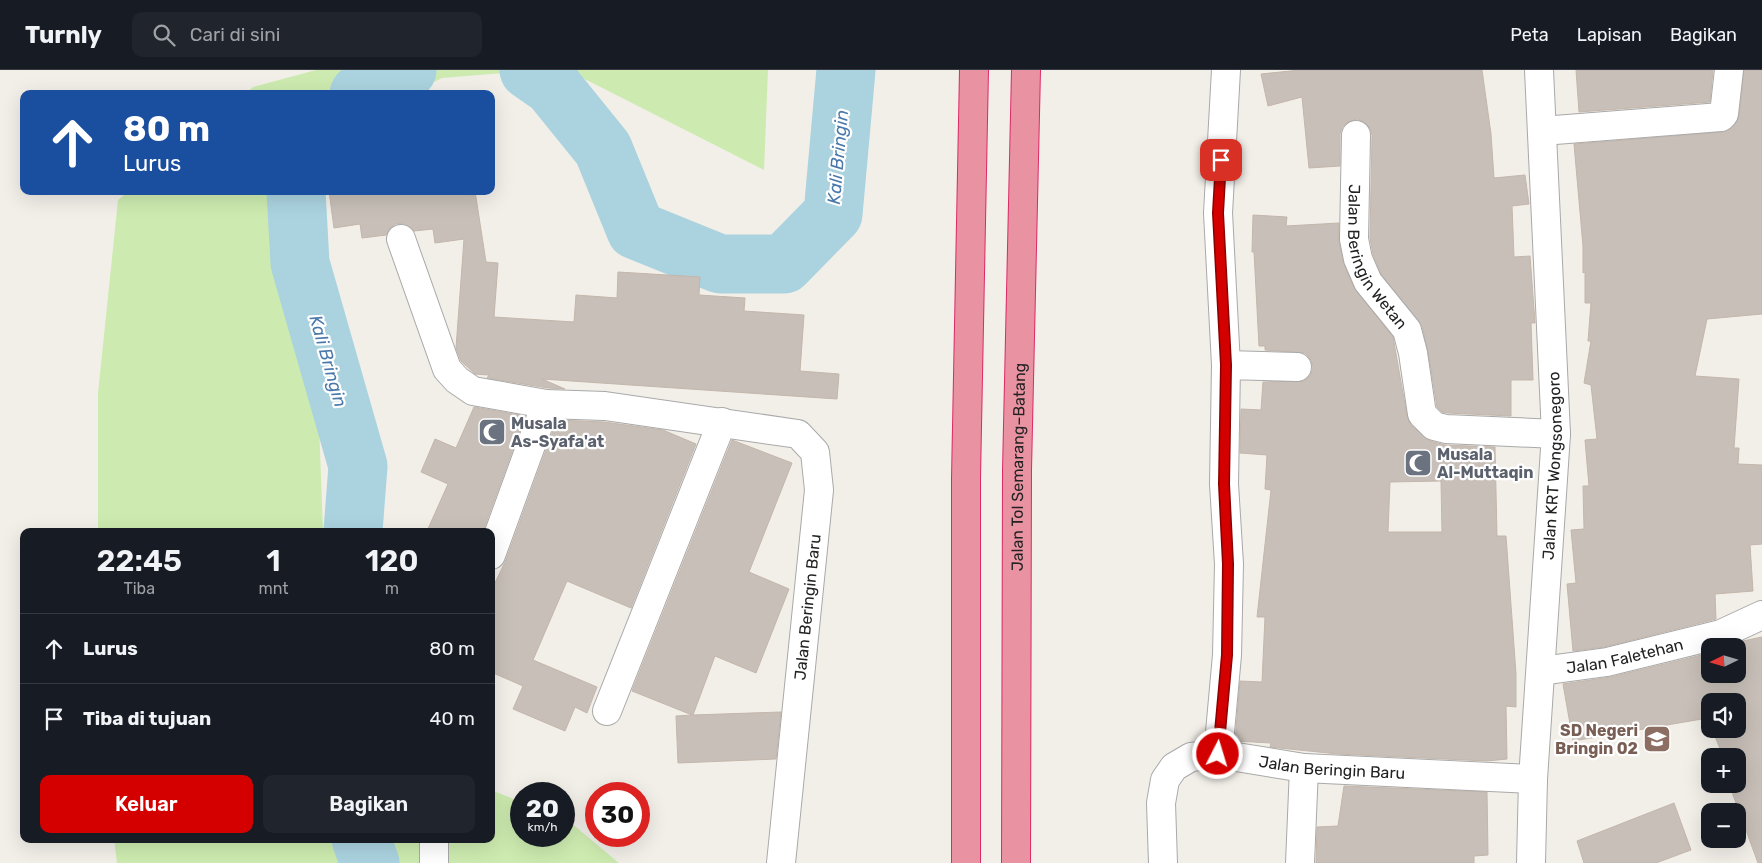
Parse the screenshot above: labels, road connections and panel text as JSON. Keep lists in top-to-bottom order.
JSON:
{
  "streets": {
    "highway": ["Jalan Tol Semarang–Batang"],
    "street": [
      "Jalan Beringin Wetan",
      "Jalan KRT Wongsonegoro",
      "Jalan Beringin Baru",
      "Jalan Faletehan"
    ]
  },
  "crossings": [
    ["Jalan Beringin Wetan", "Jalan KRT Wongsonegoro"],
    ["Jalan KRT Wongsonegoro", "Jalan Beringin Baru"],
    ["Jalan KRT Wongsonegoro", "Jalan Faletehan"]
  ],
  "water": ["Kali Bringin"],
  "places": {
    "mosque": ["Musala As-Syafa'at", "Musala Al-Muttaqin"],
    "school or university": ["SD Negeri Bringin 02"]
  },
  "north": "left",
  "page": {
    "header": "Turnly",
    "search": "Cari di sini",
    "nav": ["Peta", "Lapisan", "Bagikan"],
    "turn": ["80 m", "Lurus"],
    "eta": [
      "22:45",
      "Tiba",
      "1",
      "mnt",
      "120",
      "m"
    ],
    "list": [
      {
        "name": "Lurus",
        "value": "80 m"
      },
      {
        "name": "Tiba di tujuan",
        "value": "40 m"
      }
    ],
    "map_buttons": ["+", "−"],
    "buttons": ["Keluar", "Bagikan"],
    "speed": "20 km/h",
    "limit": "30"
  }
}
